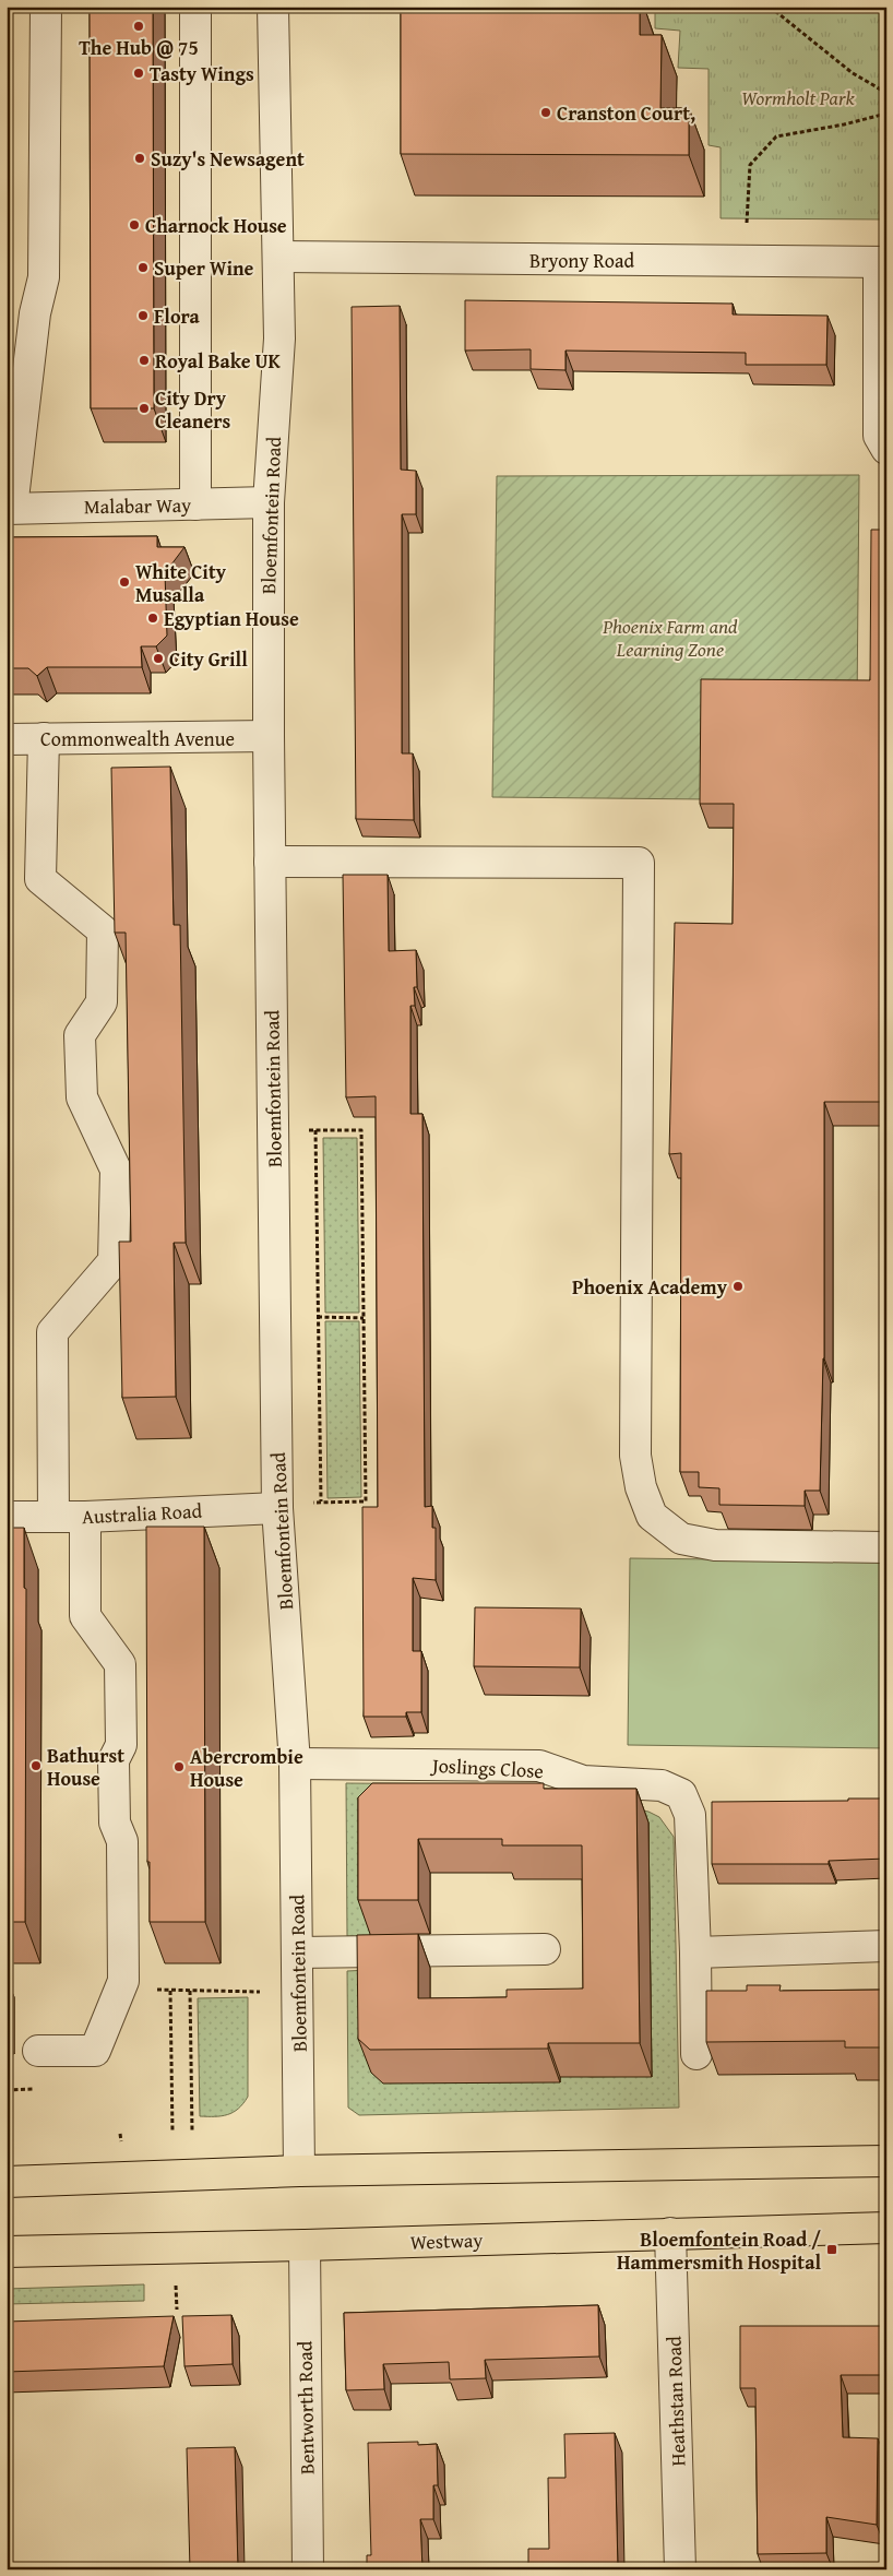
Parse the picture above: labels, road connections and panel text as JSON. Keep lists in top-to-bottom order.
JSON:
{
  "streets": {
    "highway": ["Westway"],
    "street": [
      "Bryony Road",
      "Malabar Way",
      "Bloemfontein Road",
      "Commonwealth Avenue",
      "Australia Road",
      "Joslings Close",
      "Heathstan Road",
      "Bentworth Road"
    ]
  },
  "crossings": [
    ["Bryony Road", "Bloemfontein Road"],
    ["Malabar Way", "Bloemfontein Road"],
    ["Bloemfontein Road", "Commonwealth Avenue"],
    ["Bloemfontein Road", "Australia Road"],
    ["Bloemfontein Road", "Joslings Close"],
    ["Westway", "Heathstan Road"],
    ["Westway", "Bentworth Road"]
  ],
  "parks": ["Wormholt Park", "Phoenix Farm and Learning Zone"],
  "places": {
    "other": [
      "The Hub @ 75",
      "Tasty Wings",
      "Cranston Court,",
      "Suzy's Newsagent",
      "Charnock House",
      "Super Wine",
      "Flora",
      "Royal Bake UK",
      "City Dry Cleaners",
      "White City Musalla",
      "Egyptian House",
      "City Grill",
      "Phoenix Academy",
      "Bathurst House",
      "Abercrombie House"
    ],
    "transit": ["Bloemfontein Road / Hammersmith Hospital"]
  }
}
